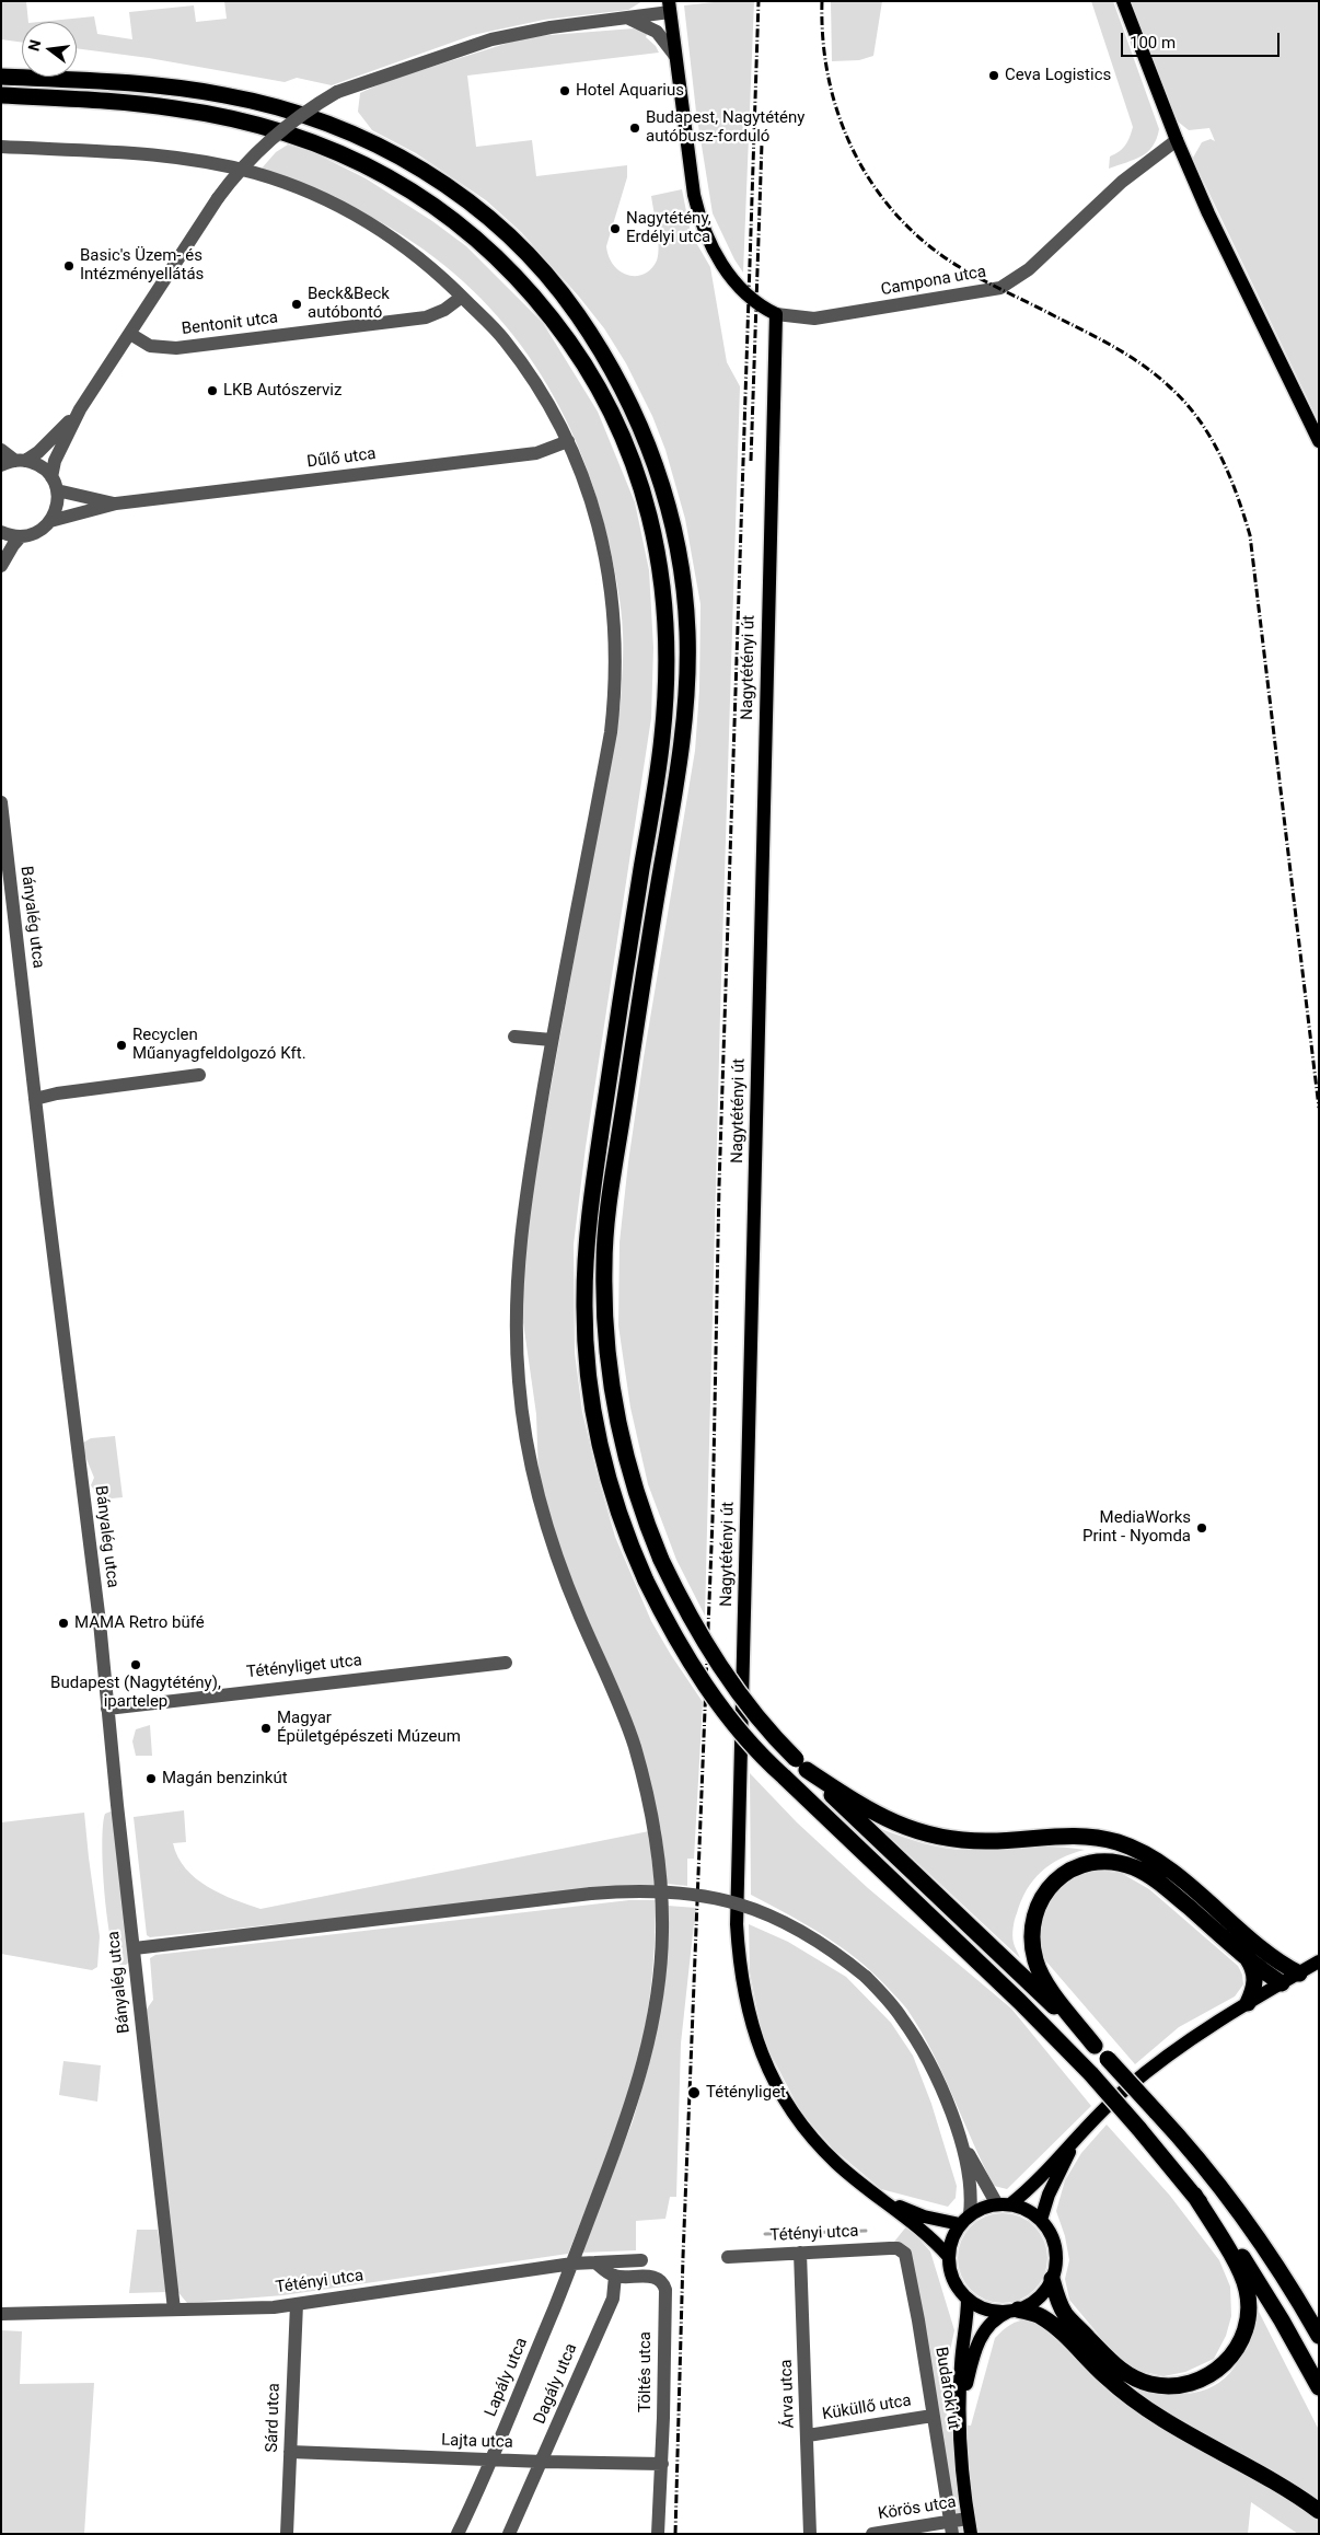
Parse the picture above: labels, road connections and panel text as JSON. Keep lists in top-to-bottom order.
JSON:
{
  "streets": {
    "main road": ["Nagytétényi út", "Budafoki út"],
    "street": [
      "Campona utca",
      "Bentonit utca",
      "Dűlő utca",
      "Bányalég utca",
      "Tétényliget utca",
      "Tétényi utca",
      "Töltés utca",
      "Lapály utca",
      "Dagály utca",
      "Árva utca",
      "Küküllő utca",
      "Sárd utca",
      "Lajta utca",
      "Körös utca"
    ]
  },
  "crossings": [
    ["Campona utca", "Nagytétényi út"],
    ["Bentonit utca", "Lapály utca"],
    ["Dűlő utca", "Lapály utca"],
    ["Nagytétényi út", "Budafoki út"],
    ["Bányalég utca", "Tétényliget utca"],
    ["Bányalég utca", "Tétényi utca"],
    ["Tétényi utca", "Lapály utca"],
    ["Tétényi utca", "Budafoki út"],
    ["Tétényi utca", "Árva utca"],
    ["Tétényi utca", "Sárd utca"],
    ["Töltés utca", "Dagály utca"],
    ["Töltés utca", "Lajta utca"],
    ["Lapály utca", "Lajta utca"],
    ["Dagály utca", "Lajta utca"],
    ["Budafoki út", "Küküllő utca"],
    ["Budafoki út", "Körös utca"],
    ["Árva utca", "Küküllő utca"],
    ["Sárd utca", "Lajta utca"]
  ],
  "places": [
    "Ceva Logistics",
    "Hotel Aquarius",
    "Budapest, Nagytétény autóbusz-forduló",
    "Nagytétény, Erdélyi utca",
    "Basic's Üzem- és Intézményellátás",
    "Beck&Beck autóbontó",
    "LKB Autószerviz",
    "Recyclen Műanyagfeldolgozó Kft.",
    "MediaWorks Print - Nyomda",
    "MAMA Retro büfé",
    "Budapest (Nagytétény), ipartelep",
    "Magyar Épületgépészeti Múzeum",
    "Magán benzinkút",
    "Tétényliget"
  ],
  "scale_bar": "100 m",
  "north": "left"
}
